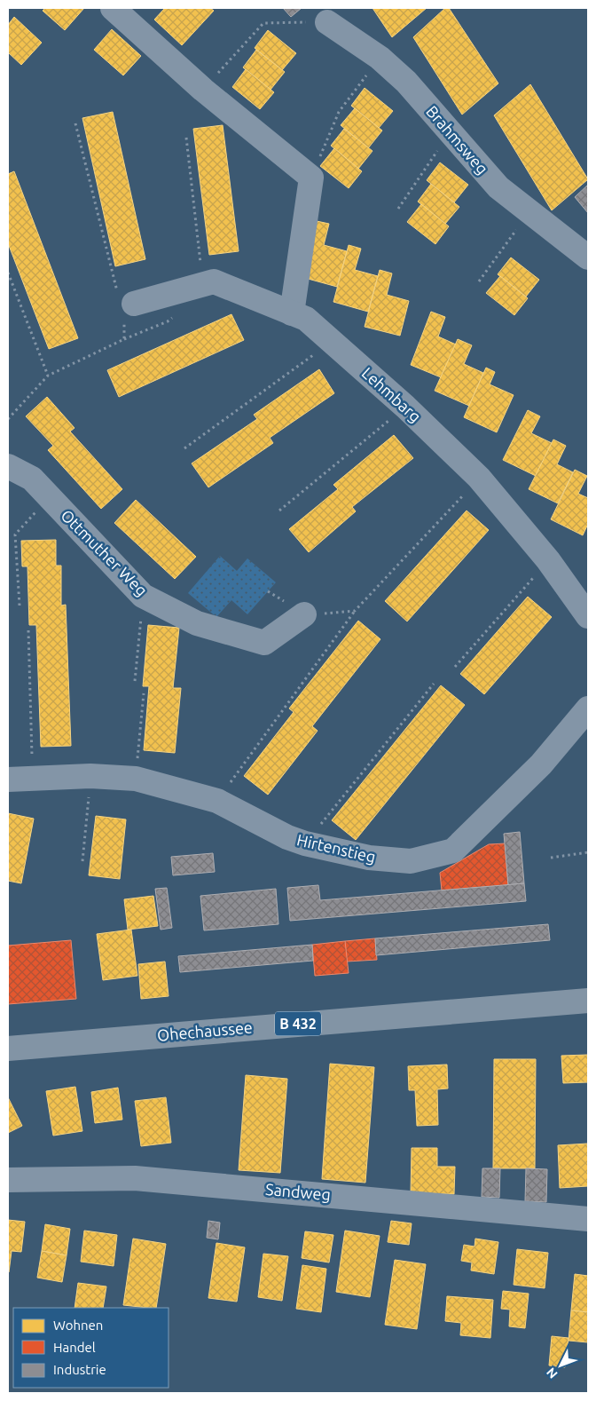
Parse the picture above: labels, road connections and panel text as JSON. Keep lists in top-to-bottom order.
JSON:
{
  "streets": {
    "main road": ["B 432", "Ohechaussee"],
    "street": [
      "Brahmsweg",
      "Lehmbarg",
      "Ottmuther Weg",
      "Hirtenstieg",
      "Sandweg"
    ]
  },
  "legend": ["Wohnen", "Handel", "Industrie"],
  "north": "bottom left"
}
